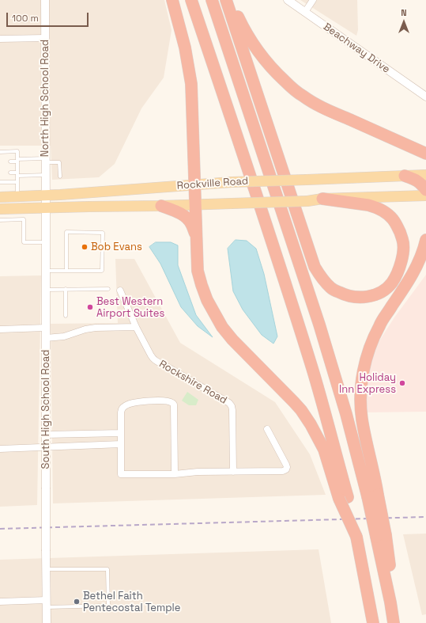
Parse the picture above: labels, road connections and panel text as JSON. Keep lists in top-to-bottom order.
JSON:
{
  "streets": {
    "main road": ["Rockville Road"],
    "street": [
      "Beachway Drive",
      "North High School Road",
      "Rockshire Road",
      "South High School Road"
    ]
  },
  "crossings": [
    ["North High School Road", "Rockville Road"],
    ["North High School Road", "South High School Road"],
    ["Rockville Road", "South High School Road"]
  ],
  "places": [
    "Bob Evans",
    "Best Western Airport Suites",
    "Holiday Inn Express",
    "Bethel Faith Pentecostal Temple"
  ],
  "scale_bar": "100 m",
  "north": "top"
}
